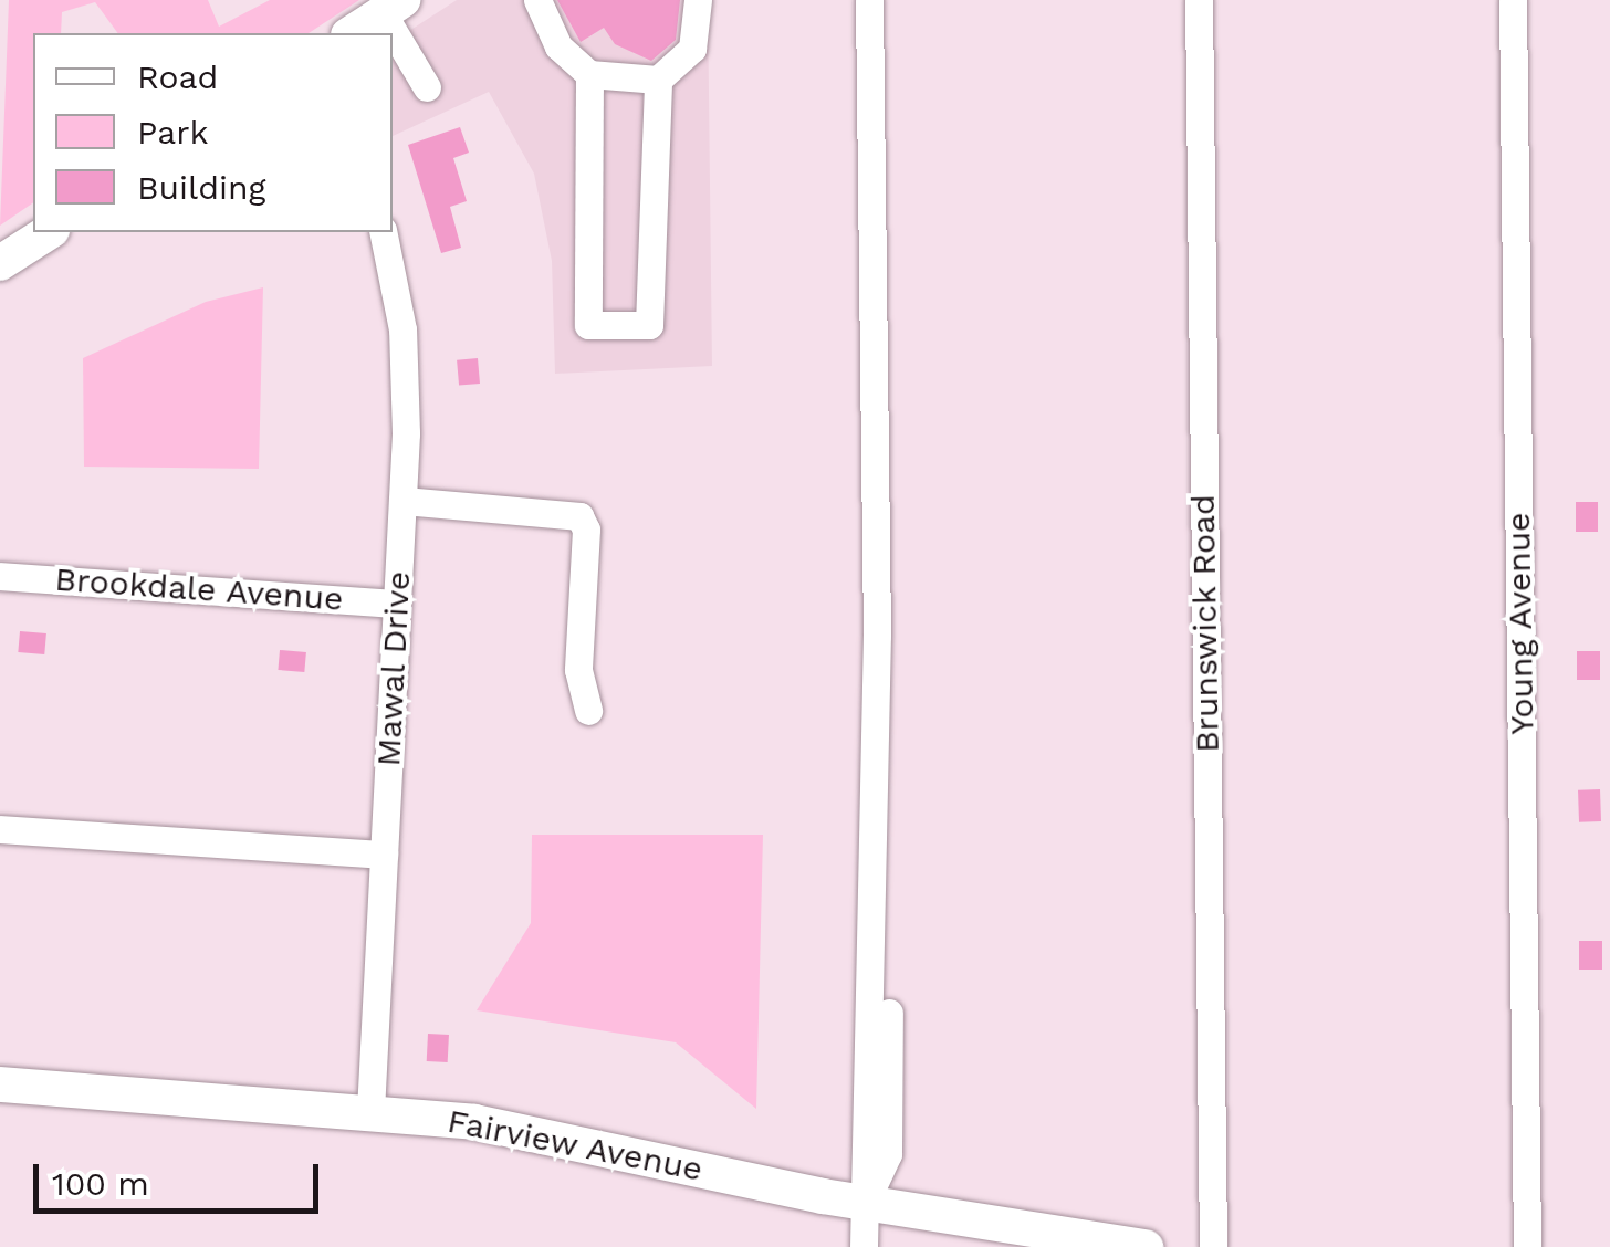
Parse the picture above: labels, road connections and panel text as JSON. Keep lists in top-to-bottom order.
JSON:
{
  "streets": {
    "main road": ["Fairview Avenue"],
    "street": [
      "Brookdale Avenue",
      "Brunswick Road",
      "Young Avenue",
      "Mawal Drive"
    ]
  },
  "crossings": [
    ["Brookdale Avenue", "Mawal Drive"],
    ["Mawal Drive", "Fairview Avenue"]
  ],
  "legend": ["Road", "Park", "Building"],
  "scale_bar": "100 m"
}
